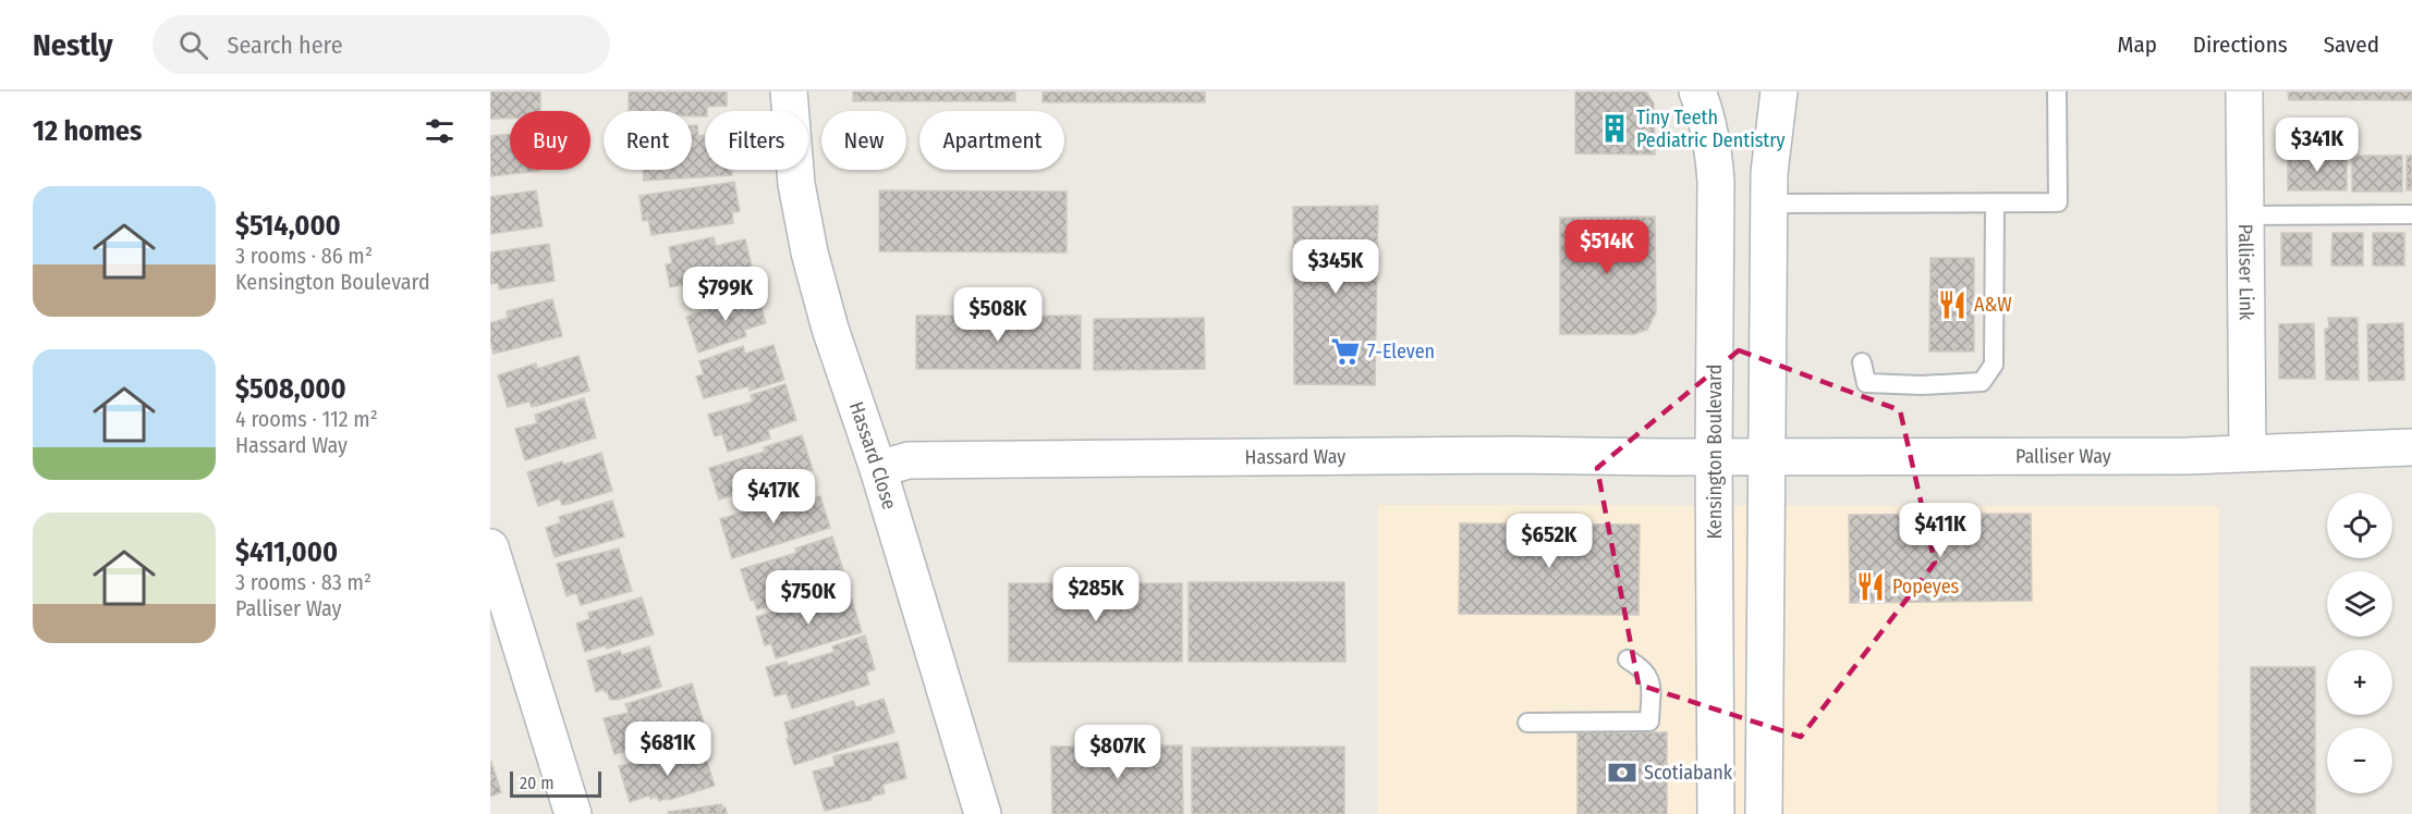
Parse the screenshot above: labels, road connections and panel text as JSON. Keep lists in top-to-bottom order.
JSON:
{
  "streets": {
    "street": [
      "Palliser Link",
      "Kensington Boulevard",
      "Hassard Close",
      "Hassard Way",
      "Palliser Way"
    ]
  },
  "crossings": [
    ["Palliser Link", "Palliser Way"],
    ["Kensington Boulevard", "Hassard Way"],
    ["Kensington Boulevard", "Palliser Way"],
    ["Hassard Close", "Hassard Way"],
    ["Hassard Way", "Palliser Way"]
  ],
  "places": {
    "building": ["Tiny Teeth Pediatric Dentistry"],
    "restaurant": ["A&W", "Popeyes"],
    "supermarket": ["7-Eleven"],
    "bank": ["Scotiabank"]
  },
  "scale_bar": "20 m",
  "page": {
    "header": "Nestly",
    "search": "Search here",
    "nav": ["Map", "Directions", "Saved"],
    "heading": "12 homes",
    "chip": [
      "Buy",
      "Rent",
      "Filters",
      "New",
      "Apartment"
    ],
    "price": [
      "$341K",
      "$514K",
      "$345K",
      "$799K",
      "$508K",
      "$417K",
      "$411K",
      "$652K",
      "$285K",
      "$750K",
      "$681K",
      "$807K"
    ],
    "list": [
      {
        "name": "$514,000",
        "note": "3 rooms · 86 m² · Kensington Boulevard"
      },
      {
        "name": "$508,000",
        "note": "4 rooms · 112 m² · Hassard Way"
      },
      {
        "name": "$411,000",
        "note": "3 rooms · 83 m² · Palliser Way"
      }
    ],
    "map_buttons": ["+", "−"],
    "scale": "20 m"
  }
}
